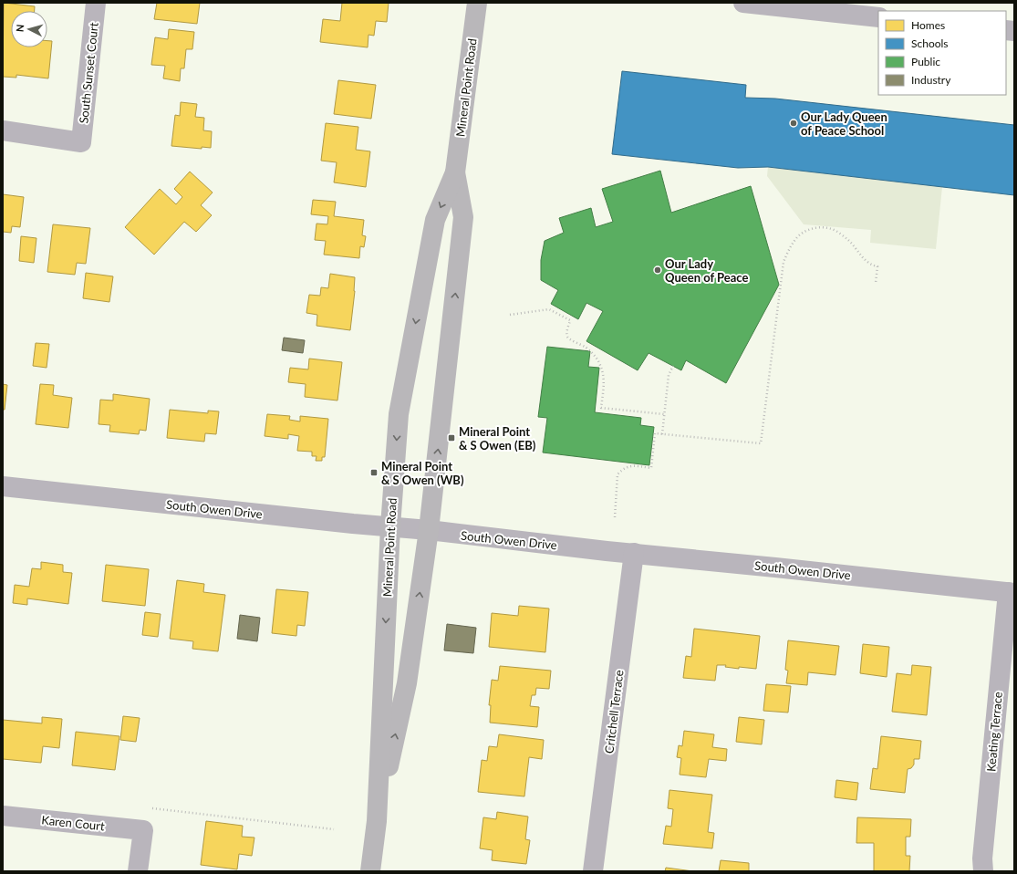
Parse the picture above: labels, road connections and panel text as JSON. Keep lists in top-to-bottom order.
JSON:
{
  "streets": {
    "main road": ["Mineral Point Road"],
    "street": [
      "South Sunset Court",
      "South Owen Drive",
      "Critchell Terrace",
      "Keating Terrace",
      "Karen Court"
    ]
  },
  "crossings": [
    ["Mineral Point Road", "South Owen Drive"],
    ["South Owen Drive", "Critchell Terrace"],
    ["South Owen Drive", "Keating Terrace"]
  ],
  "places": {
    "other": ["Our Lady Queen of Peace School", "Our Lady Queen of Peace"],
    "transit": ["Mineral Point & S Owen (EB)", "Mineral Point & S Owen (WB)"]
  },
  "legend": [
    "Homes",
    "Schools",
    "Public",
    "Industry"
  ],
  "north": "left"
}
